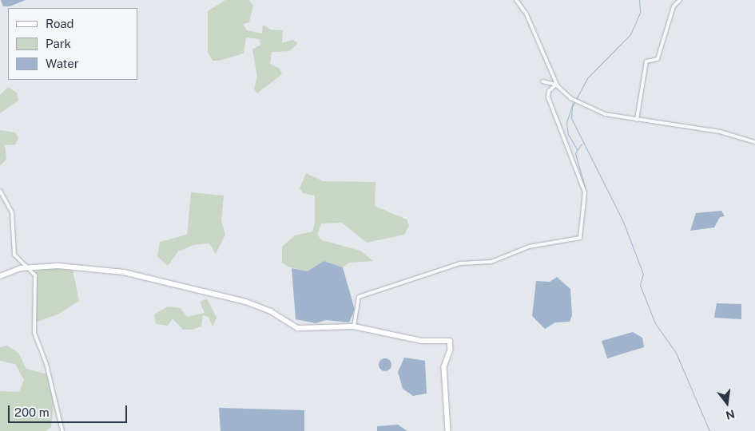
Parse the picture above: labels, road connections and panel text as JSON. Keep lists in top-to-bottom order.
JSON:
{
  "legend": ["Road", "Park", "Water"],
  "scale_bar": "200 m",
  "north": "bottom"
}
